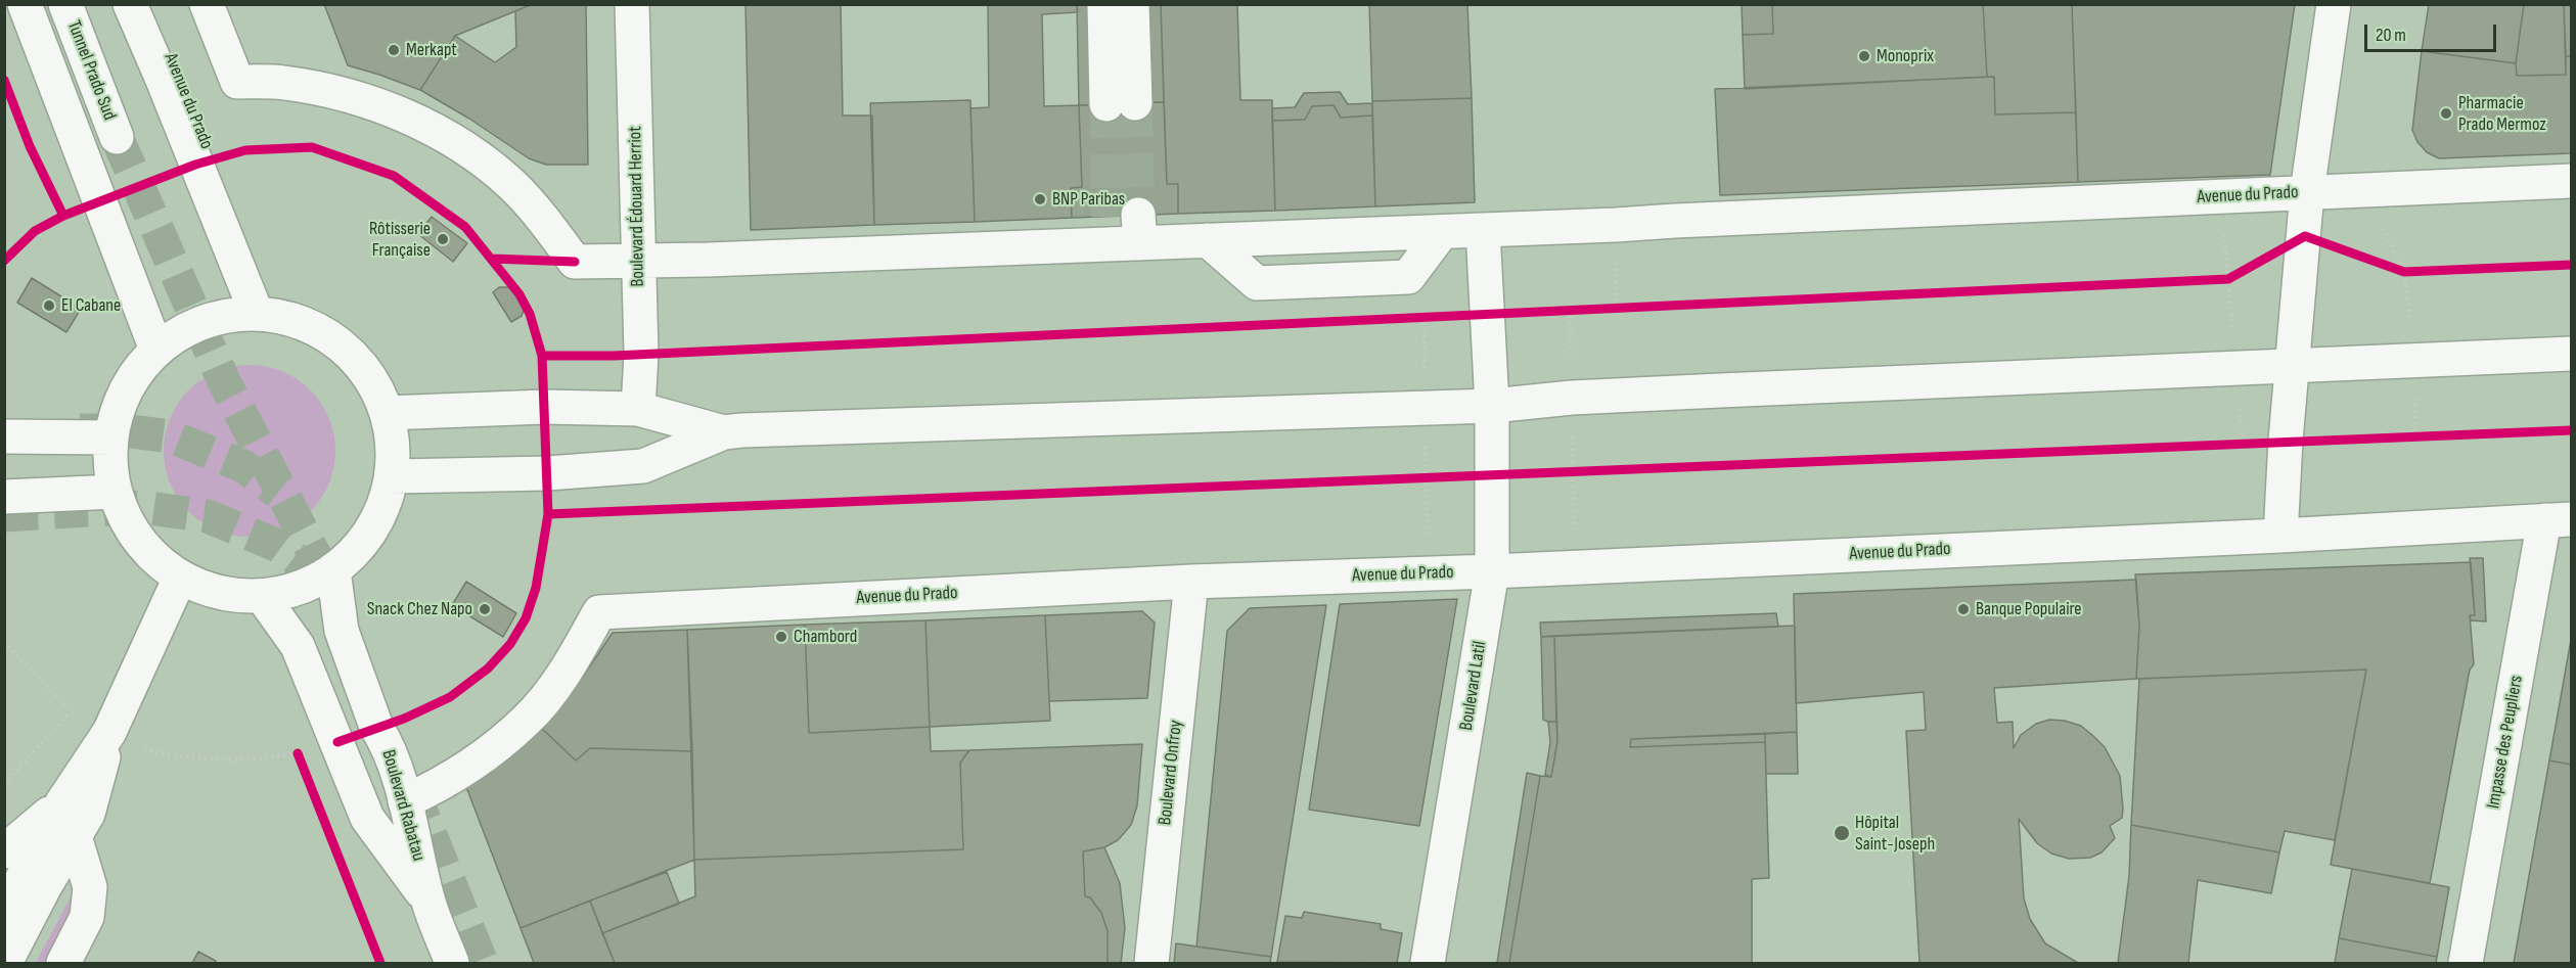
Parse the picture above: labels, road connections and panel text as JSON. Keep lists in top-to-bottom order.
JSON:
{
  "streets": {
    "main road": [
      "Tunnel Prado Sud",
      "Avenue du Prado",
      "Boulevard Édouard Herriot",
      "Boulevard Latil",
      "Impasse des Peupliers",
      "Boulevard Onfroy",
      "Boulevard Rabatau"
    ]
  },
  "crossings": [
    ["Avenue du Prado", "Boulevard Édouard Herriot"],
    ["Avenue du Prado", "Boulevard Latil"],
    ["Avenue du Prado", "Impasse des Peupliers"],
    ["Avenue du Prado", "Boulevard Onfroy"],
    ["Avenue du Prado", "Boulevard Rabatau"]
  ],
  "places": [
    "Merkapt",
    "Monoprix",
    "Pharmacie Prado Mermoz",
    "BNP Paribas",
    "Rôtisserie Française",
    "El Cabane",
    "Snack Chez Napo",
    "Banque Populaire",
    "Chambord",
    "Hôpital Saint-Joseph"
  ],
  "scale_bar": "20 m"
}
